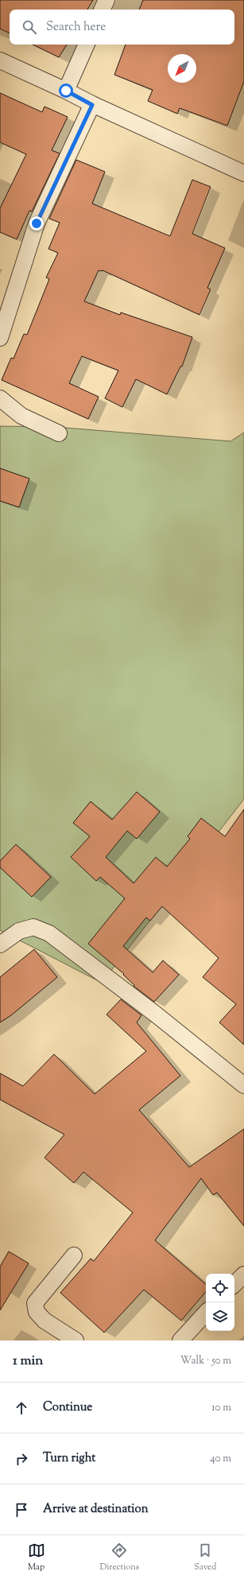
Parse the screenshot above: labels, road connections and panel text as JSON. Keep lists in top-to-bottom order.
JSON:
{
  "north": "bottom left",
  "page": {
    "search": "Search here",
    "heading": ["1 min", "Walk · 50 m"],
    "list": [
      ["Continue", "10 m"],
      ["Turn right", "40 m"],
      "Arrive at destination"
    ],
    "nav": ["Map", "Directions", "Saved"]
  }
}
